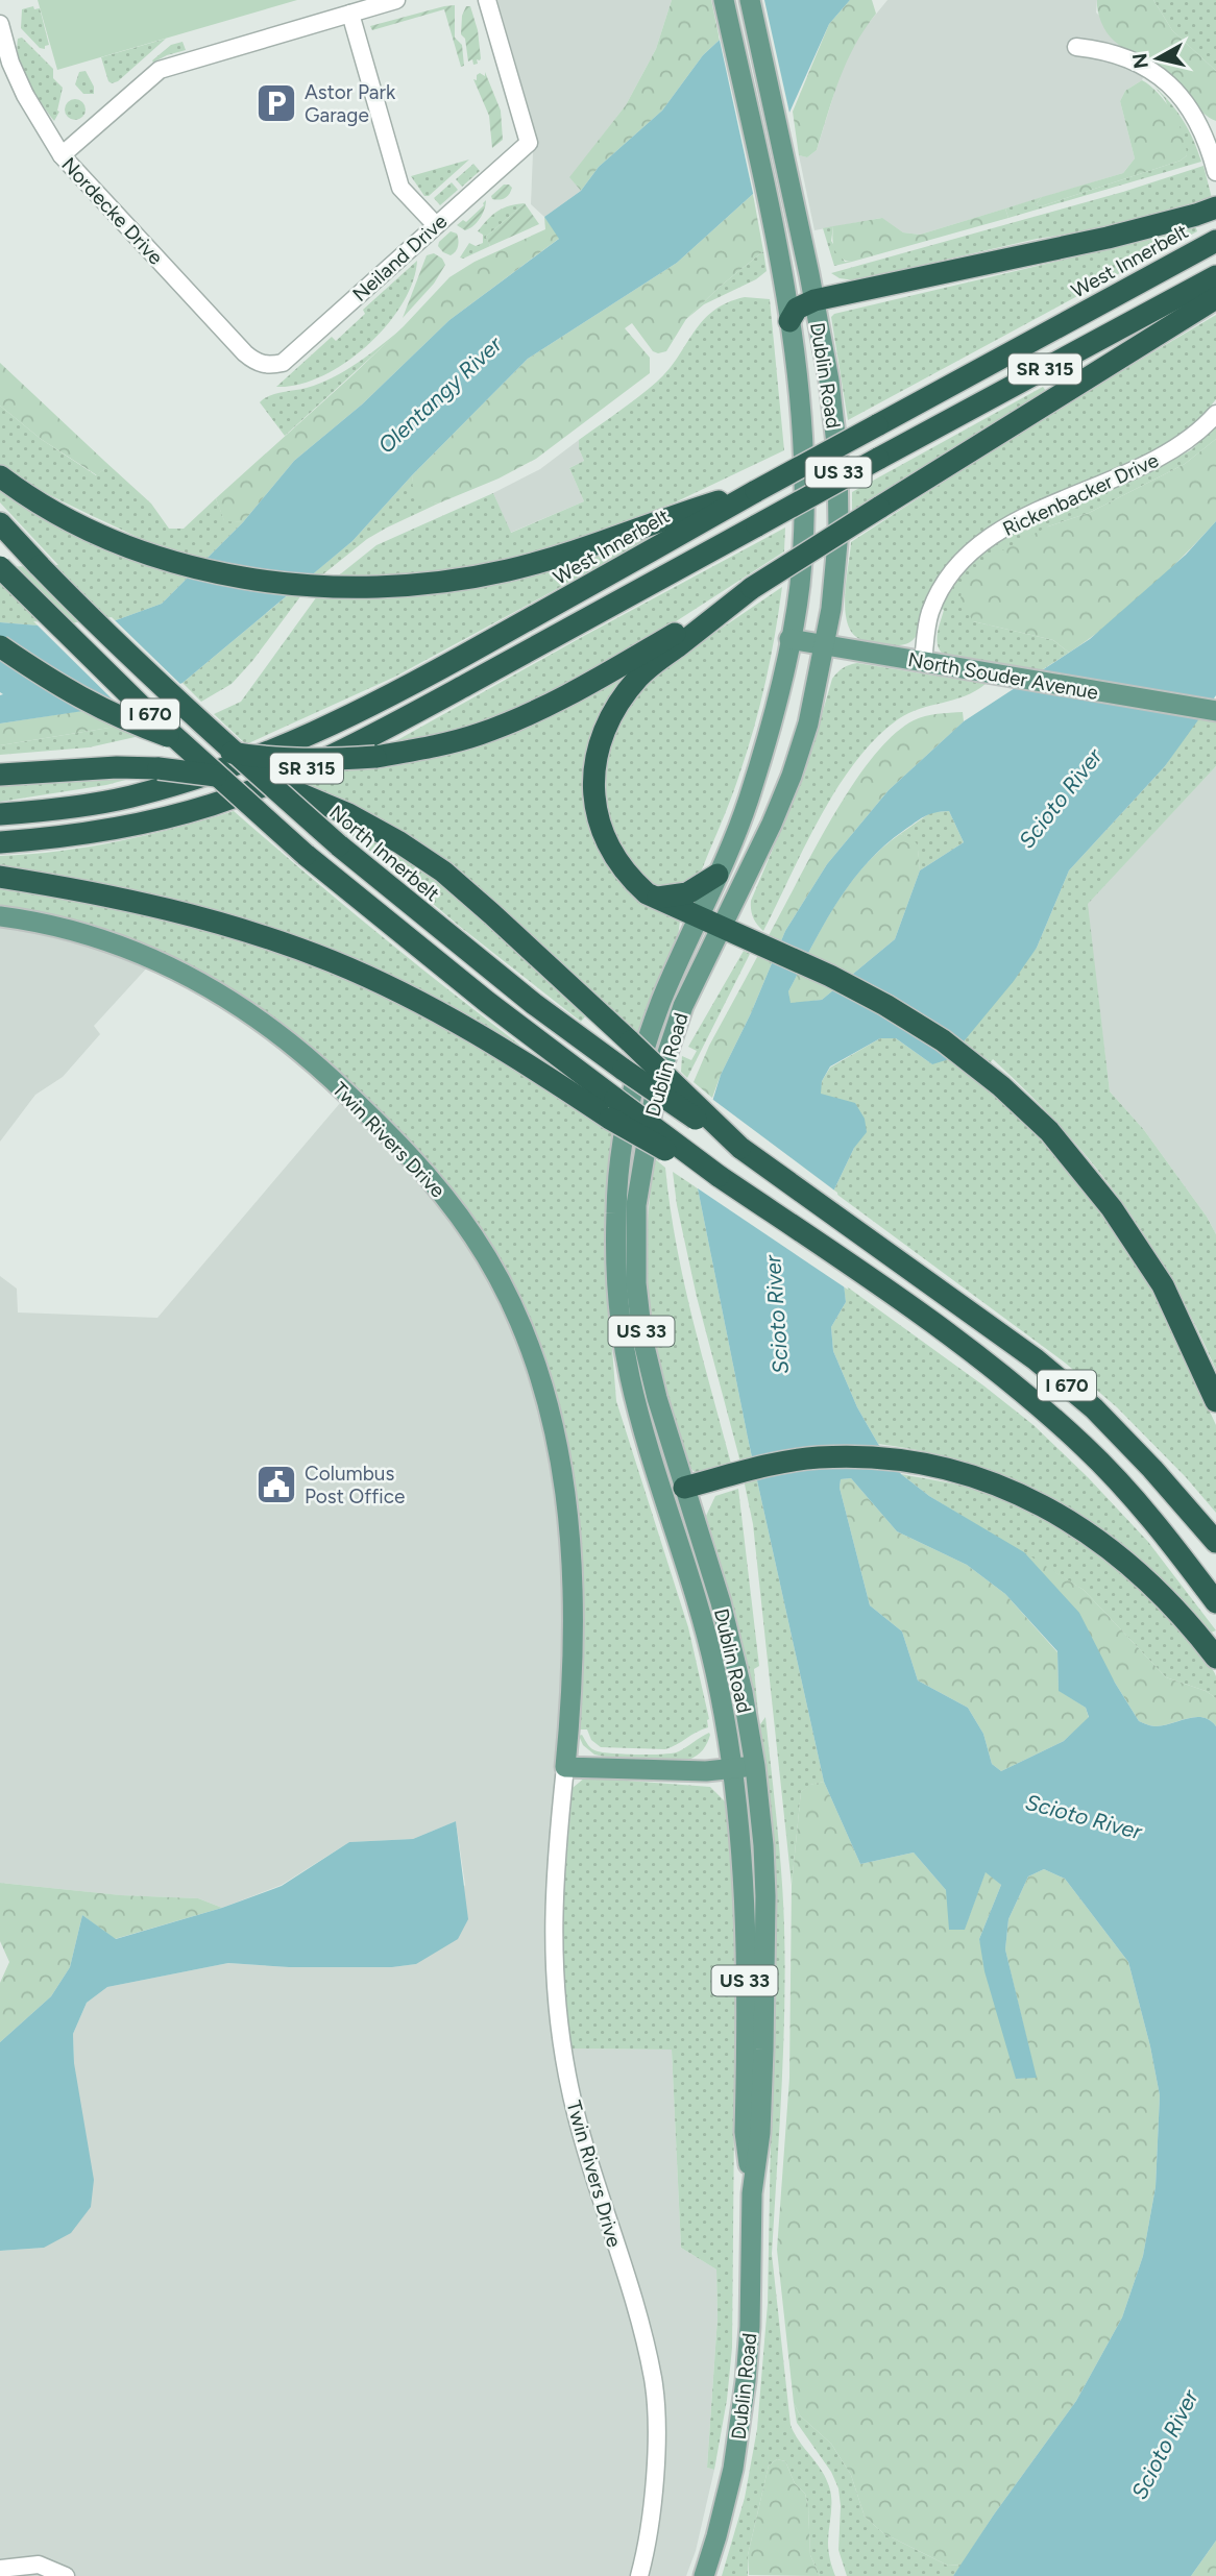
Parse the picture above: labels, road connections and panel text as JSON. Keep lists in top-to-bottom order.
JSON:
{
  "streets": {
    "highway": [
      "West Innerbelt",
      "SR 315",
      "I 670",
      "North Innerbelt"
    ],
    "main road": [
      "Dublin Road",
      "US 33",
      "North Souder Avenue",
      "Twin Rivers Drive"
    ],
    "street": ["Nordecke Drive", "Neiland Drive", "Rickenbacker Drive"]
  },
  "crossings": [
    ["Nordecke Drive", "Neiland Drive"],
    ["Dublin Road", "North Souder Avenue"],
    ["Rickenbacker Drive", "North Souder Avenue"],
    ["I 670", "North Innerbelt"]
  ],
  "water": ["Olentangy River", "Scioto River"],
  "places": {
    "parking": ["Astor Park Garage"],
    "public building": ["Columbus Post Office"]
  },
  "north": "left"
}
